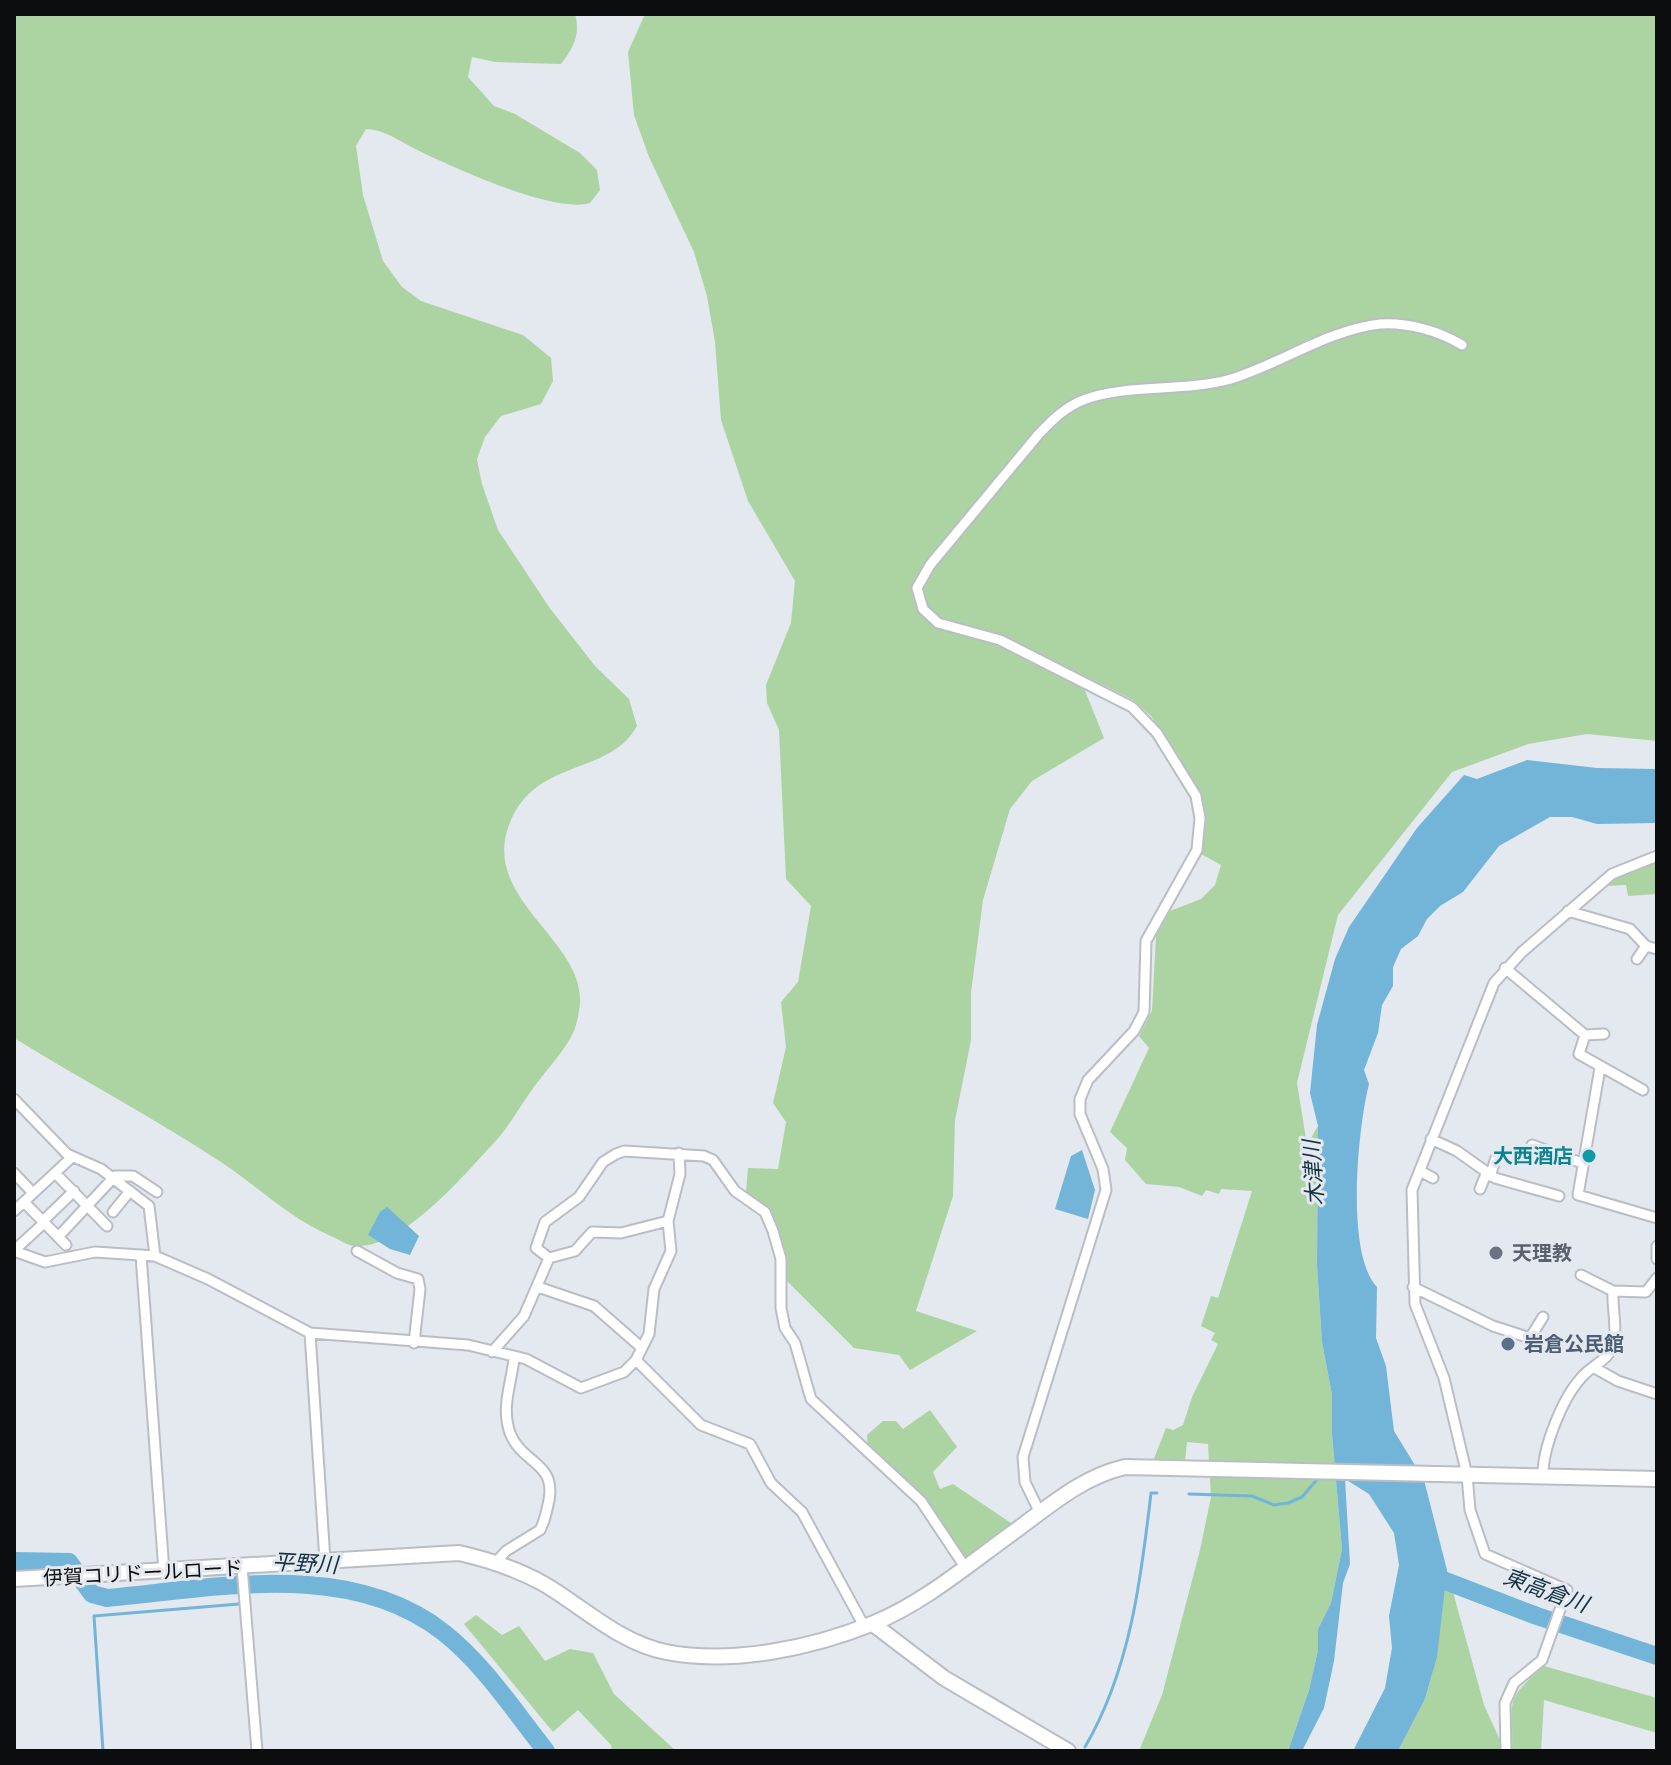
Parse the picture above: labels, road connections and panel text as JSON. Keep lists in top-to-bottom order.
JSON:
{
  "streets": {
    "street": ["伊賀コリドールロード"]
  },
  "water": ["木津川", "平野川", "東高倉川"],
  "places": ["大西酒店", "天理教", "岩倉公民館"]
}
